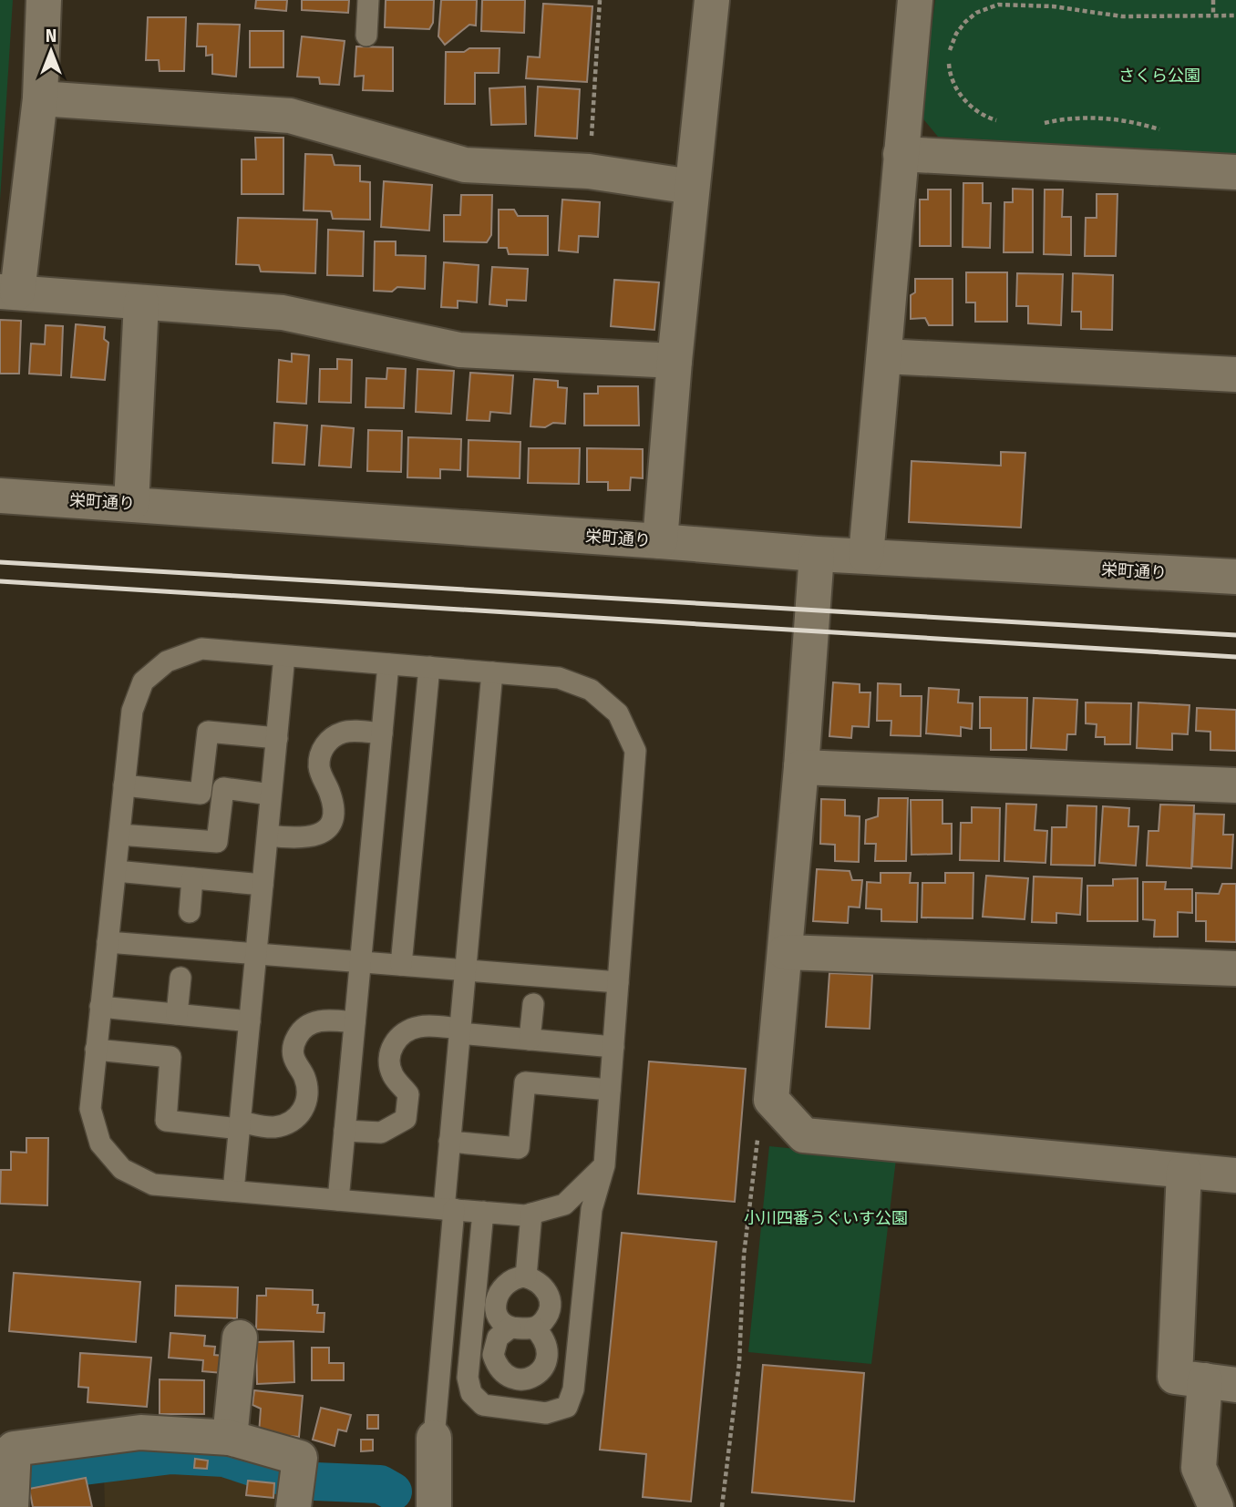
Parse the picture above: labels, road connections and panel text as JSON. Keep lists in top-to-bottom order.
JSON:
{
  "streets": {
    "street": ["栄町通り"]
  },
  "parks": ["さくら公園", "小川四番うぐいす公園"],
  "north": "top"
}
